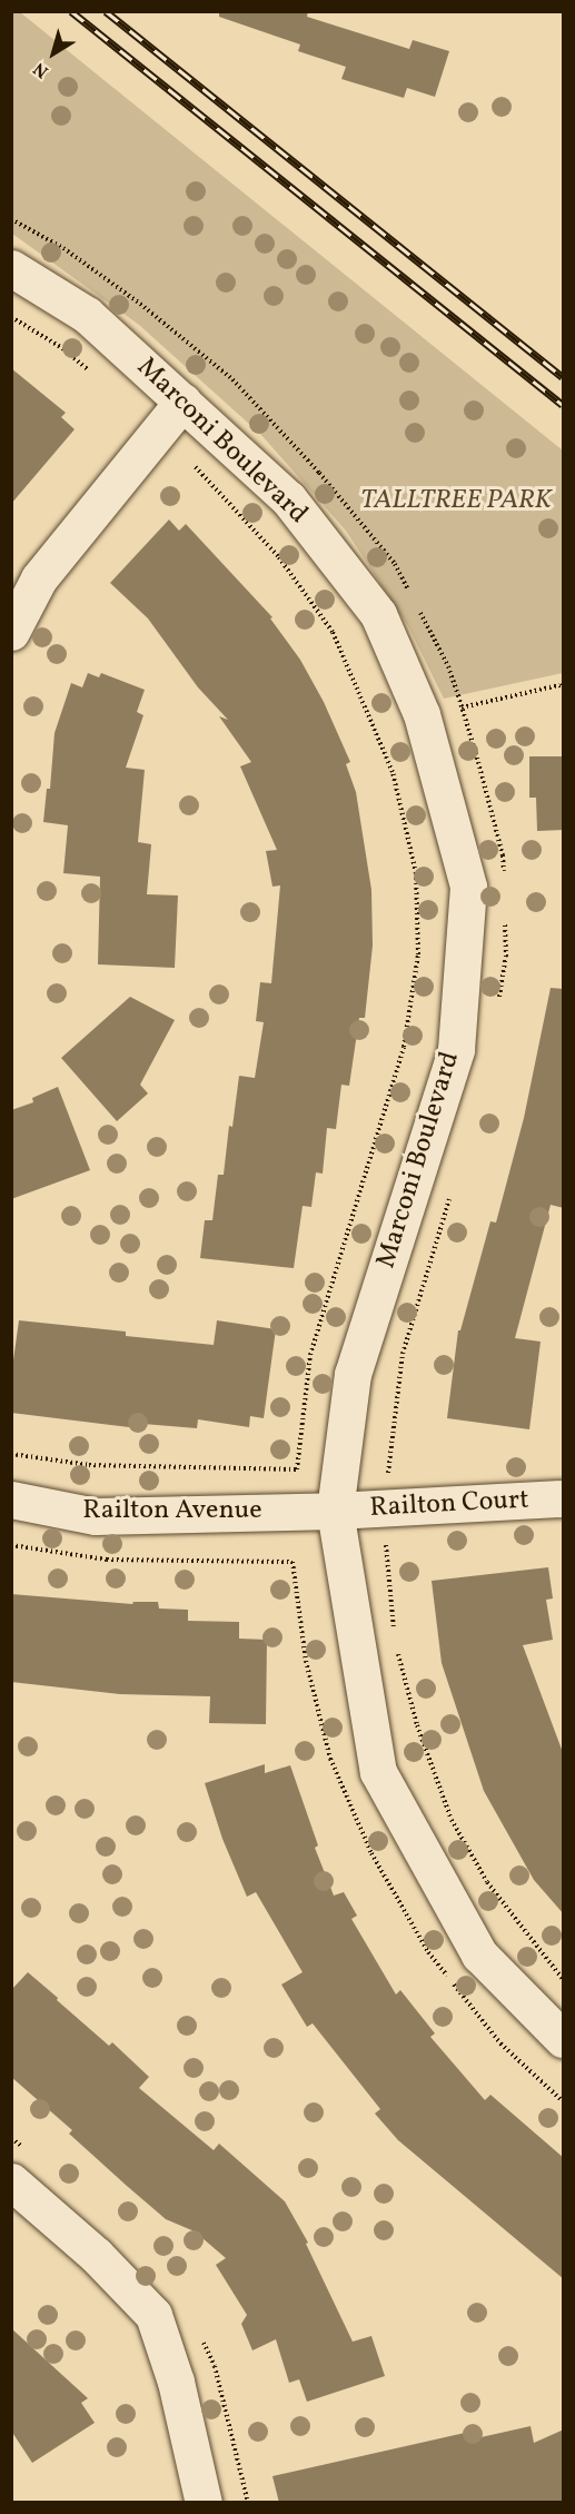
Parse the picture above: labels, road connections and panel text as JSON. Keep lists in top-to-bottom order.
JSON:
{
  "streets": {
    "street": ["Marconi Boulevard", "Railton Court", "Railton Avenue"]
  },
  "crossings": [
    ["Marconi Boulevard", "Railton Court"],
    ["Marconi Boulevard", "Railton Avenue"],
    ["Railton Court", "Railton Avenue"]
  ],
  "parks": ["TALLTREE PARK"],
  "north": "bottom left"
}
